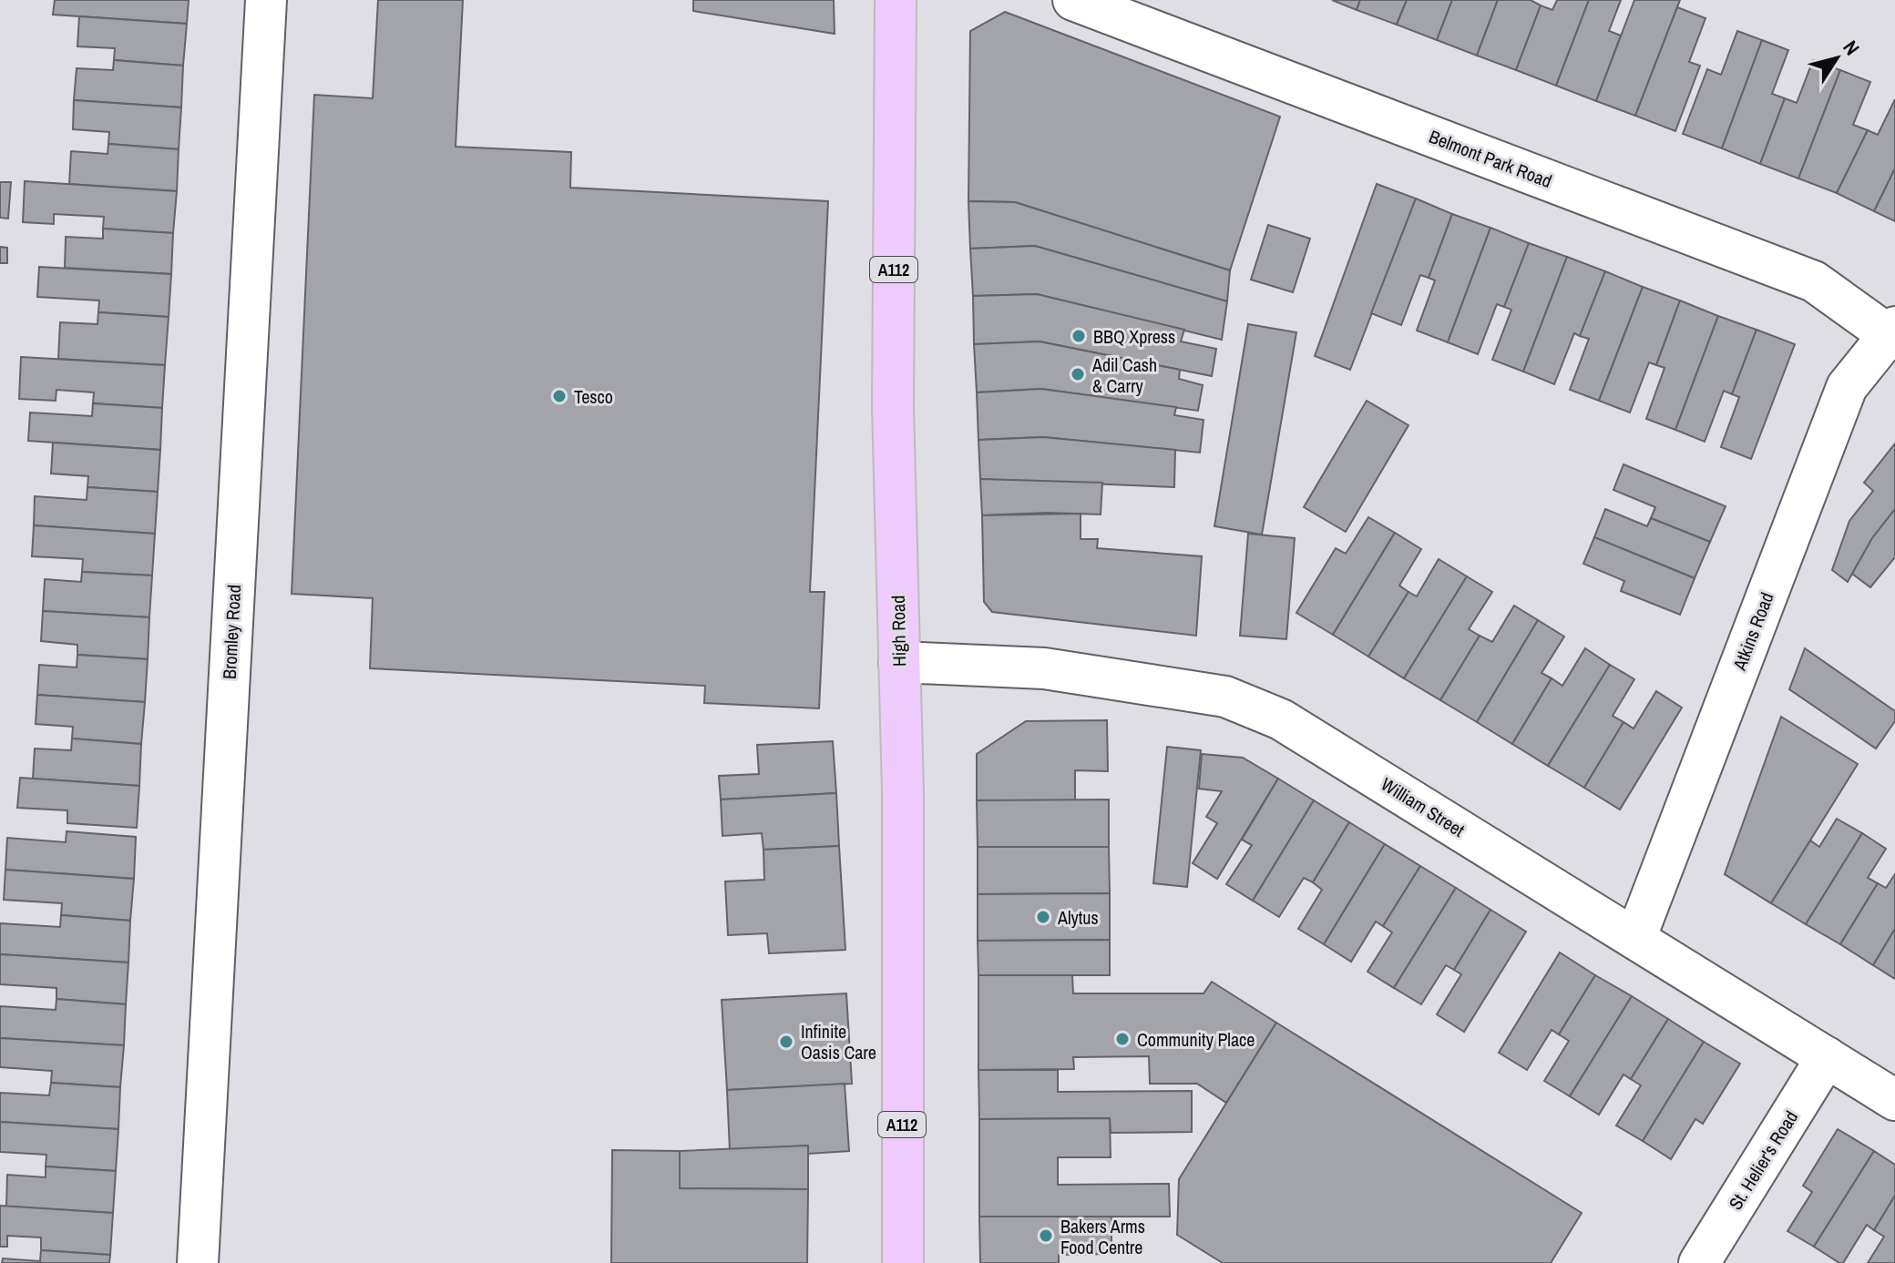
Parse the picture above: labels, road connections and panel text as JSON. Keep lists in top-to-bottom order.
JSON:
{
  "streets": {
    "main road": ["A112", "High Road"],
    "street": [
      "Belmont Park Road",
      "Atkins Road",
      "Bromley Road",
      "William Street",
      "St. Helier's Road"
    ]
  },
  "crossings": [
    ["Belmont Park Road", "Atkins Road"],
    ["High Road", "William Street"],
    ["Atkins Road", "William Street"],
    ["William Street", "St. Helier's Road"]
  ],
  "places": [
    "BBQ Xpress",
    "Adil Cash & Carry",
    "Tesco",
    "Alytus",
    "Community Place",
    "Infinite Oasis Care",
    "Bakers Arms Food Centre"
  ],
  "north": "top right"
}
